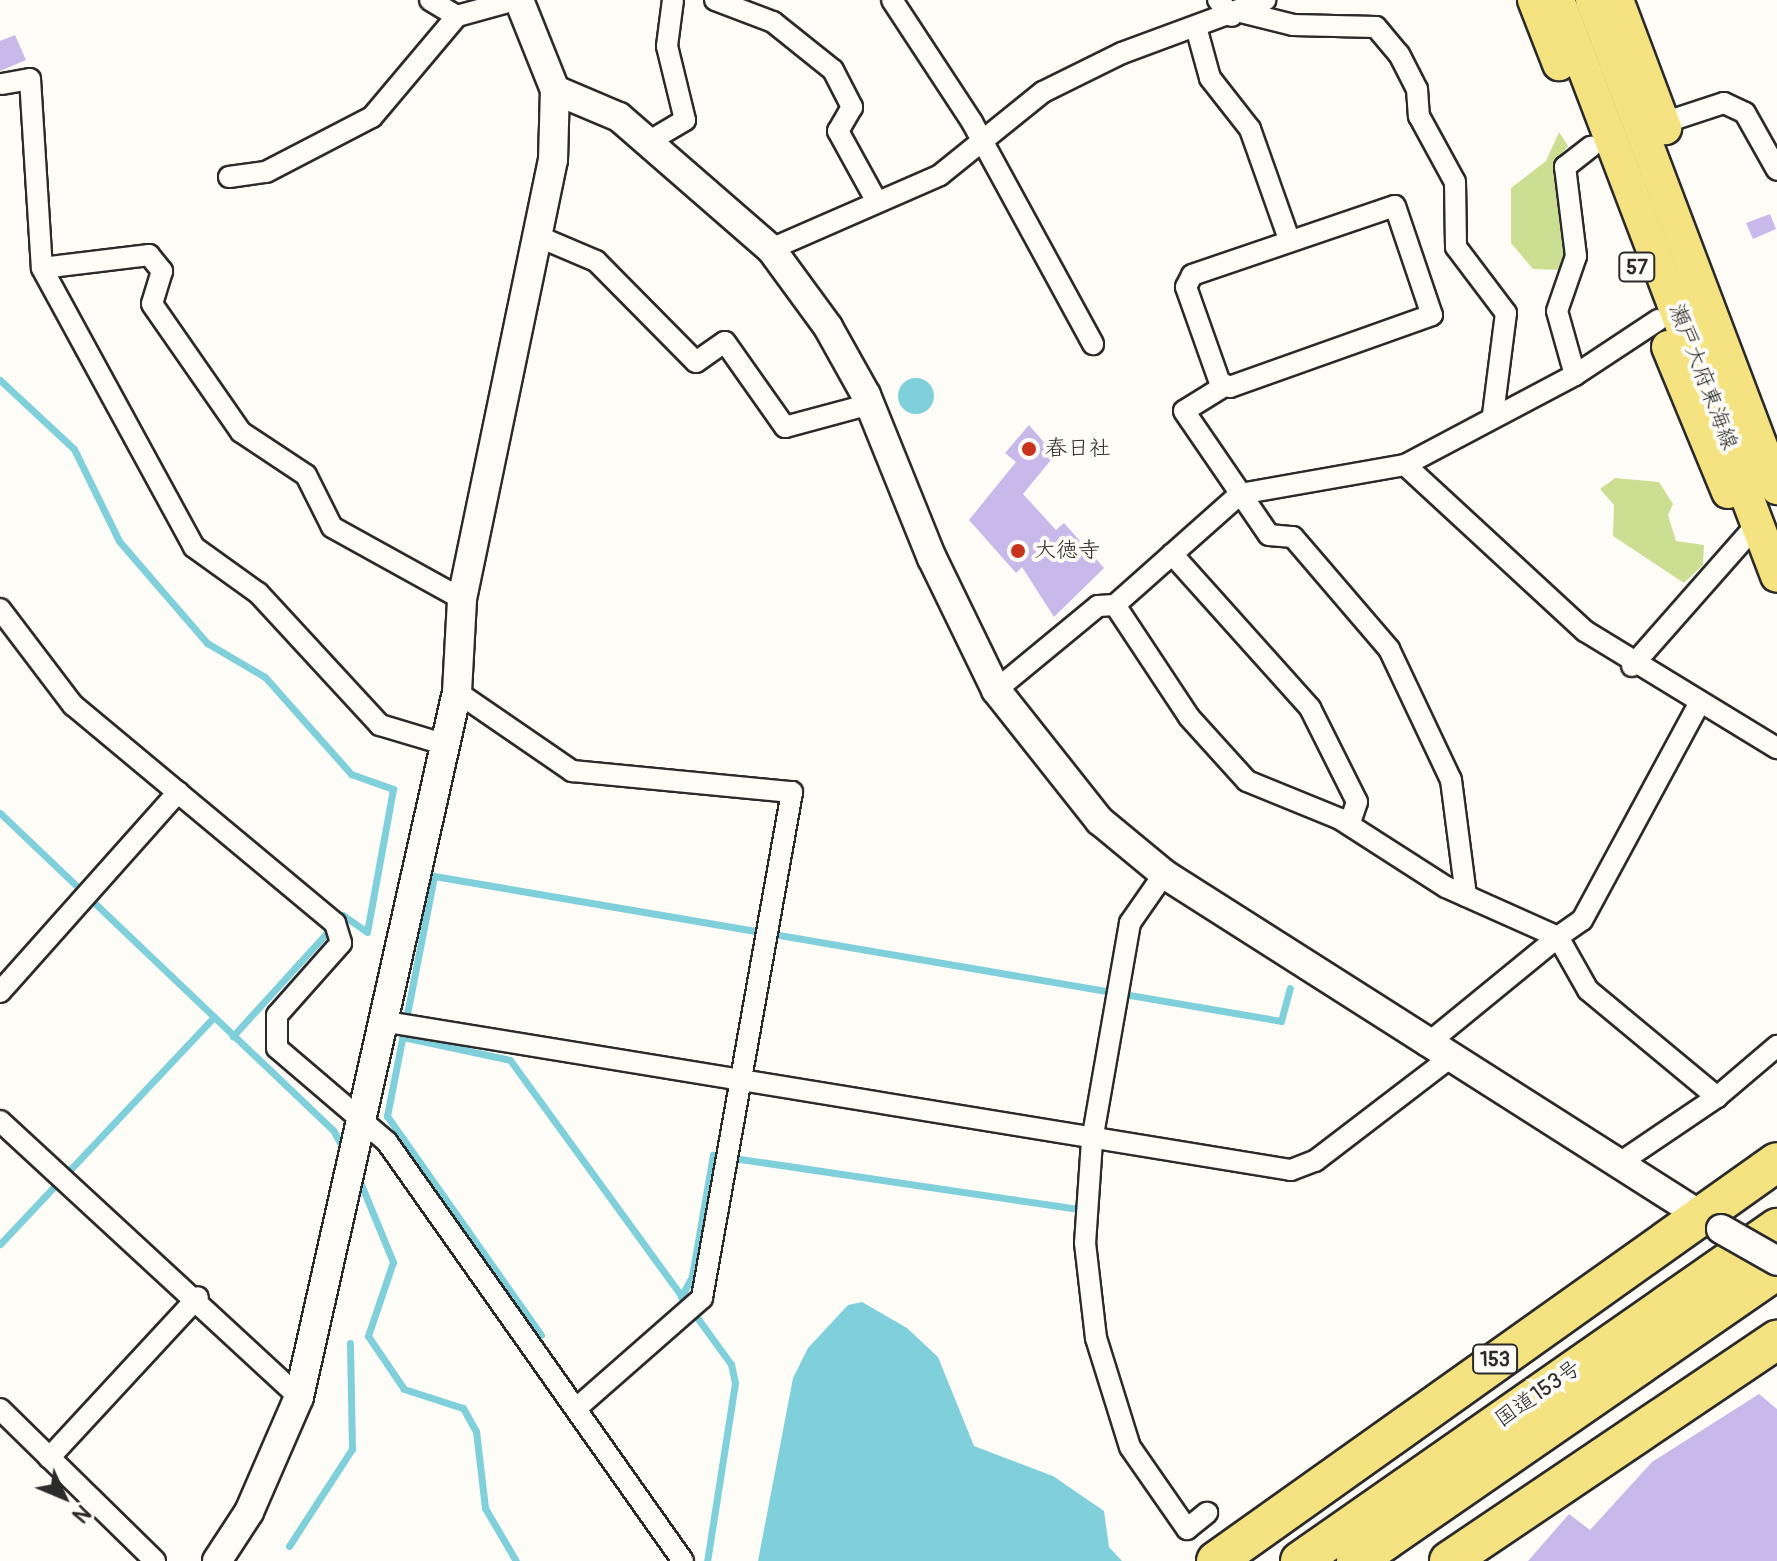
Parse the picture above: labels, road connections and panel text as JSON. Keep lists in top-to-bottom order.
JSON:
{
  "streets": {
    "highway": ["153", "国道153号"],
    "main road": ["57", "瀬戸大府東海線"]
  },
  "crossings": [
    ["57", "瀬戸大府東海線"]
  ],
  "places": ["春日社", "大徳寺"],
  "north": "bottom right"
}
